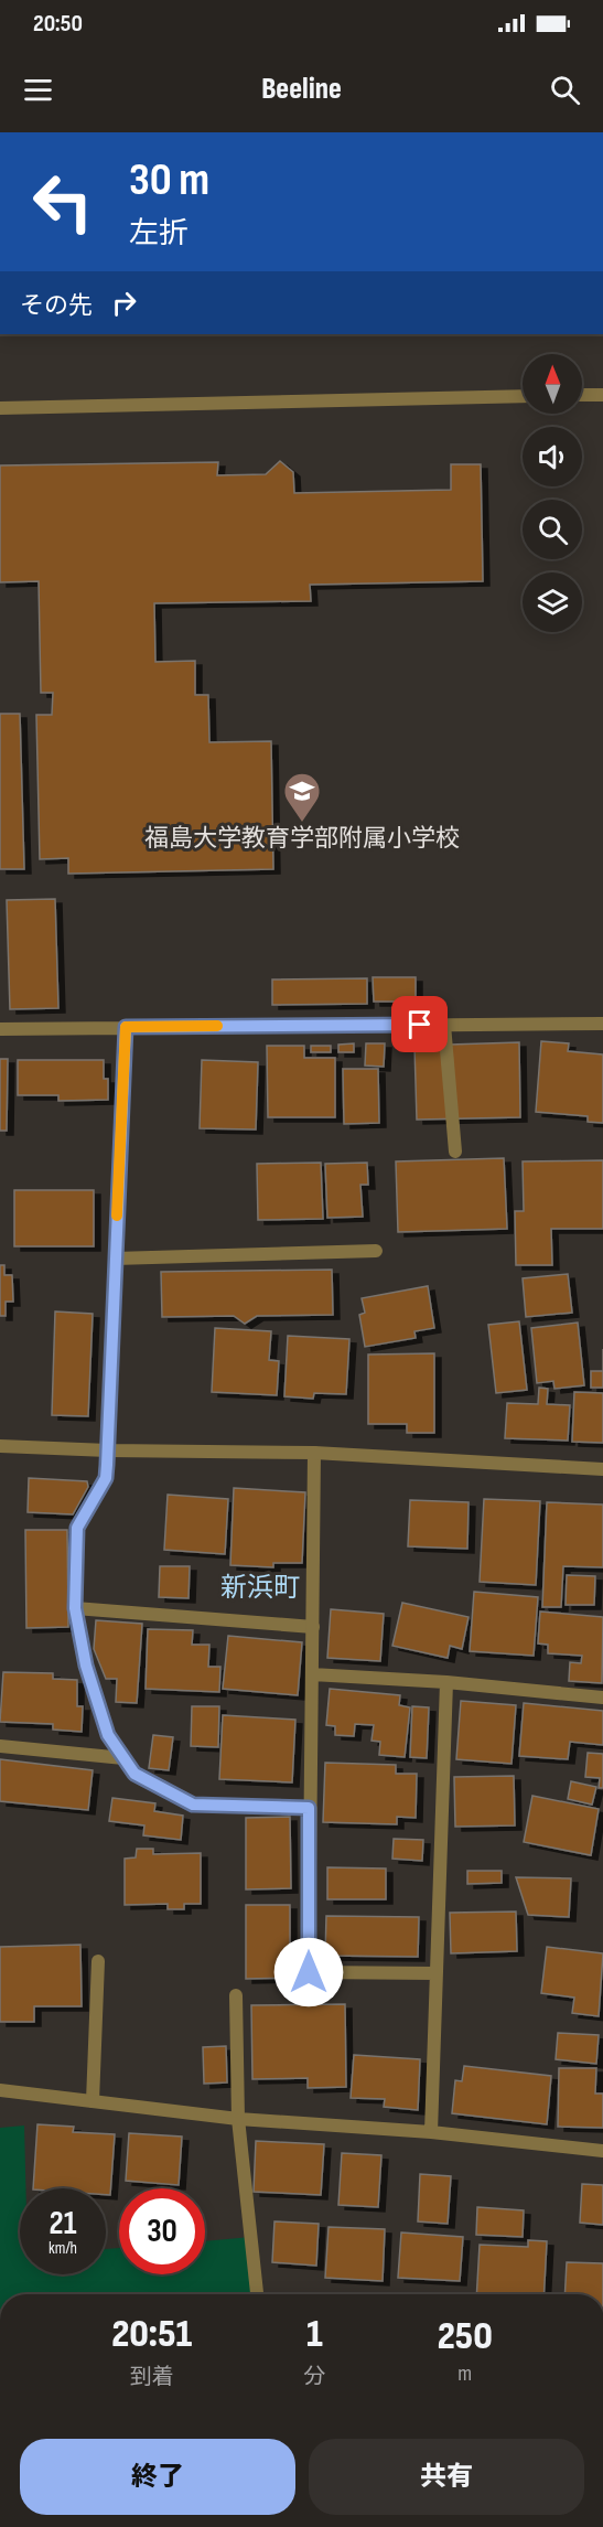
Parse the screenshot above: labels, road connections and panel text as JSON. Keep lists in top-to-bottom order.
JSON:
{
  "districts": ["新浜町"],
  "places": {
    "school or university": ["福島大学教育学部附属小学校"]
  },
  "north": "top",
  "page": {
    "status": "20:50",
    "header": "Beeline",
    "turn": ["30 m", "左折"],
    "then": "その先",
    "speed": "21 km/h",
    "limit": "30",
    "eta": [
      "20:51",
      "到着",
      "1",
      "分",
      "250",
      "m"
    ],
    "buttons": ["終了", "共有"]
  }
}
